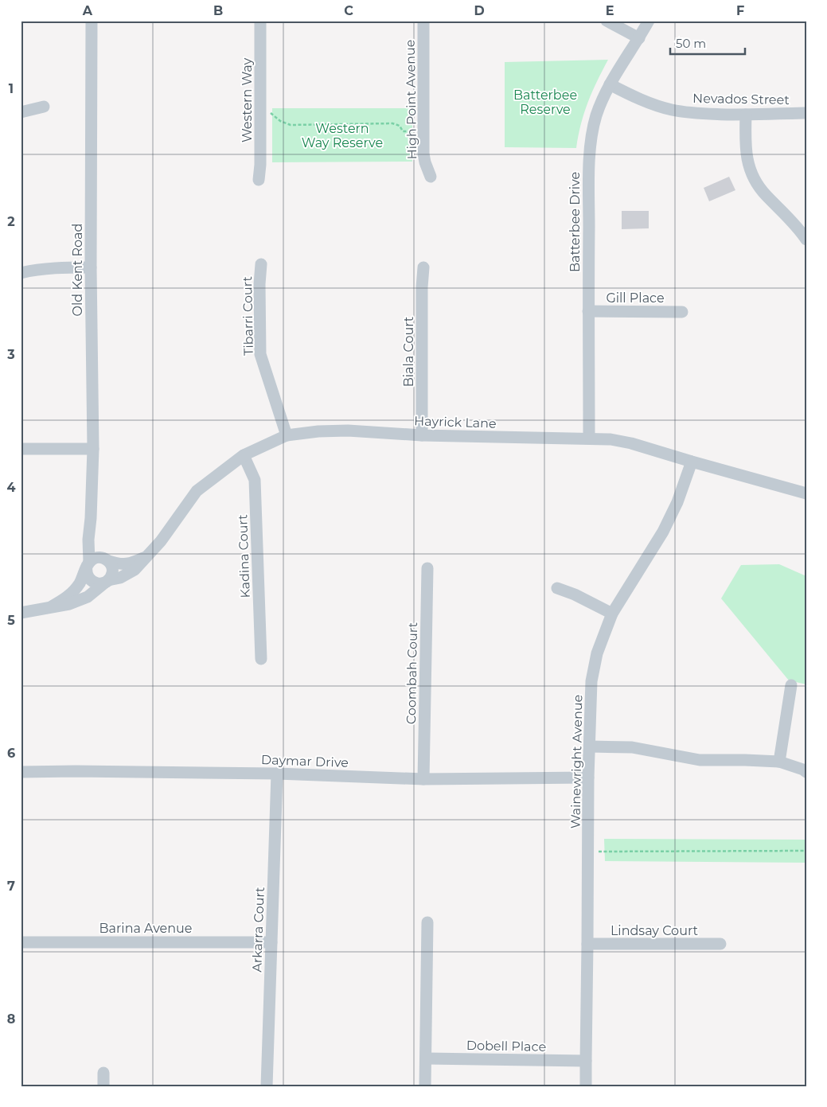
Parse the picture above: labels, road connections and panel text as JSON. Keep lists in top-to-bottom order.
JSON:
{
  "streets": {
    "street": [
      "Nevados Street",
      "High Point Avenue",
      "Western Way",
      "Batterbee Drive",
      "Old Kent Road",
      "Gill Place",
      "Tibarri Court",
      "Biala Court",
      "Hayrick Lane",
      "Kadina Court",
      "Coombah Court",
      "Daymar Drive",
      "Wainewright Avenue",
      "Barina Avenue",
      "Arkarra Court",
      "Lindsay Court",
      "Dobell Place"
    ]
  },
  "crossings": [
    ["Nevados Street", "Batterbee Drive"],
    ["Batterbee Drive", "Gill Place"],
    ["Batterbee Drive", "Hayrick Lane"],
    ["Old Kent Road", "Hayrick Lane"],
    ["Tibarri Court", "Hayrick Lane"],
    ["Biala Court", "Hayrick Lane"],
    ["Hayrick Lane", "Kadina Court"],
    ["Hayrick Lane", "Wainewright Avenue"],
    ["Coombah Court", "Daymar Drive"],
    ["Daymar Drive", "Wainewright Avenue"],
    ["Daymar Drive", "Arkarra Court"],
    ["Wainewright Avenue", "Lindsay Court"],
    ["Wainewright Avenue", "Dobell Place"],
    ["Barina Avenue", "Arkarra Court"]
  ],
  "parks": ["Batterbee Reserve", "Western Way Reserve"],
  "scale_bar": "50 m",
  "grid": {
    "columns": [
      "A",
      "B",
      "C",
      "D",
      "E",
      "F"
    ],
    "rows": [
      "1",
      "2",
      "3",
      "4",
      "5",
      "6",
      "7",
      "8"
    ]
  }
}
